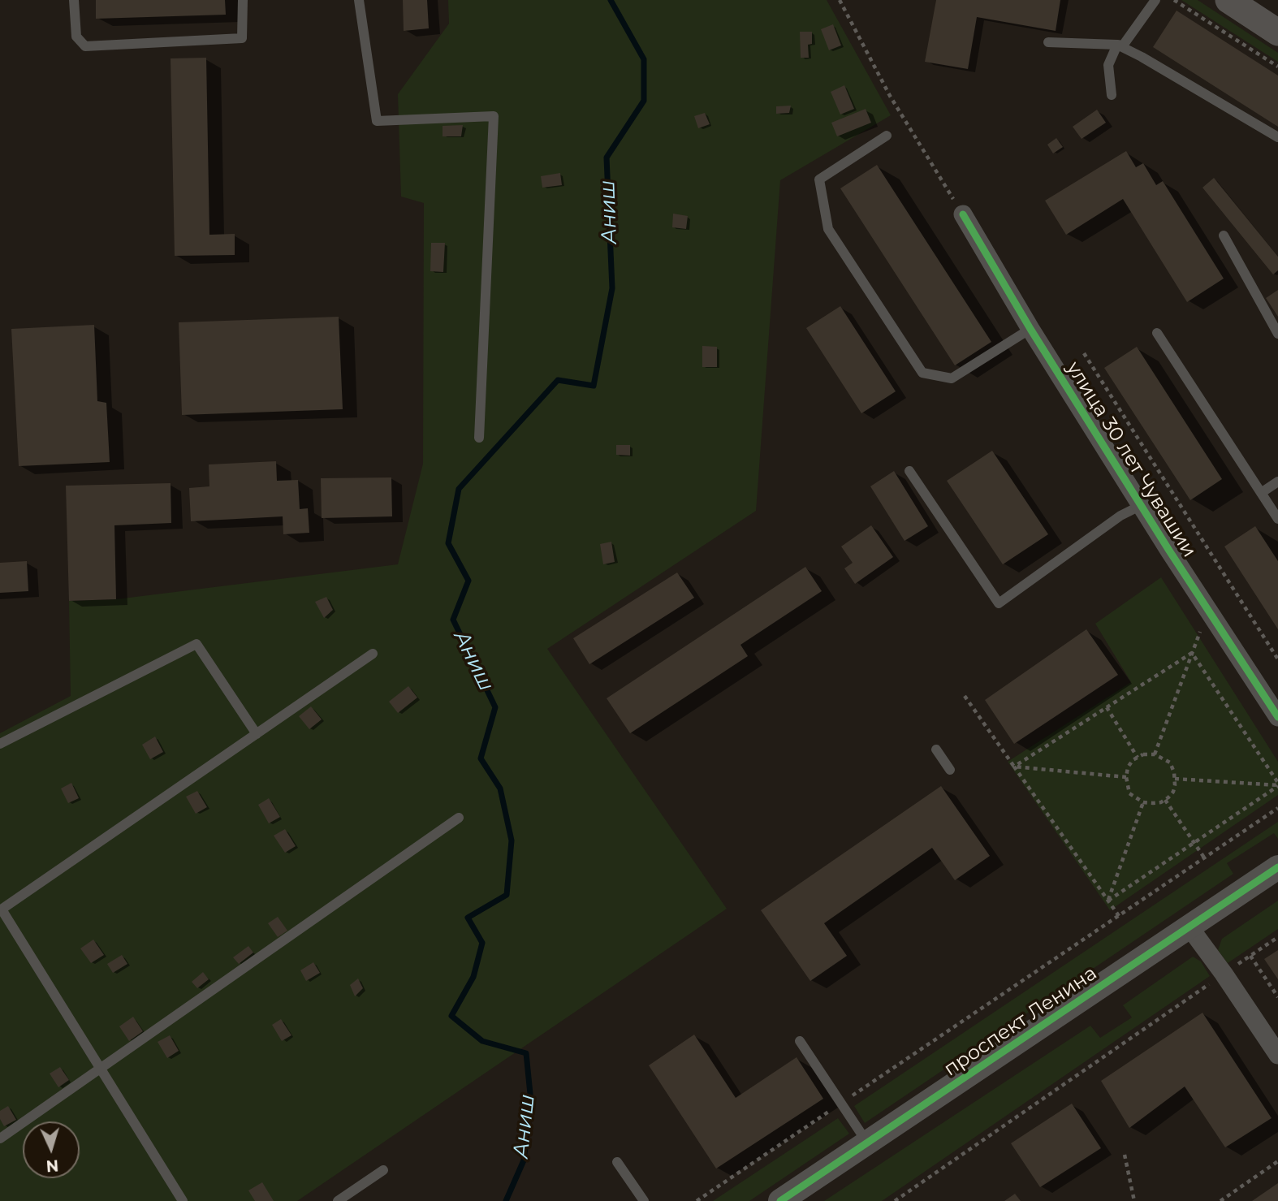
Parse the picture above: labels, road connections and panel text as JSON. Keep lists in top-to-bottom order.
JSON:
{
  "streets": {
    "street": ["улица 30 лет Чувашии", "проспект Ленина"]
  },
  "water": ["Аниш"],
  "north": "bottom"
}
